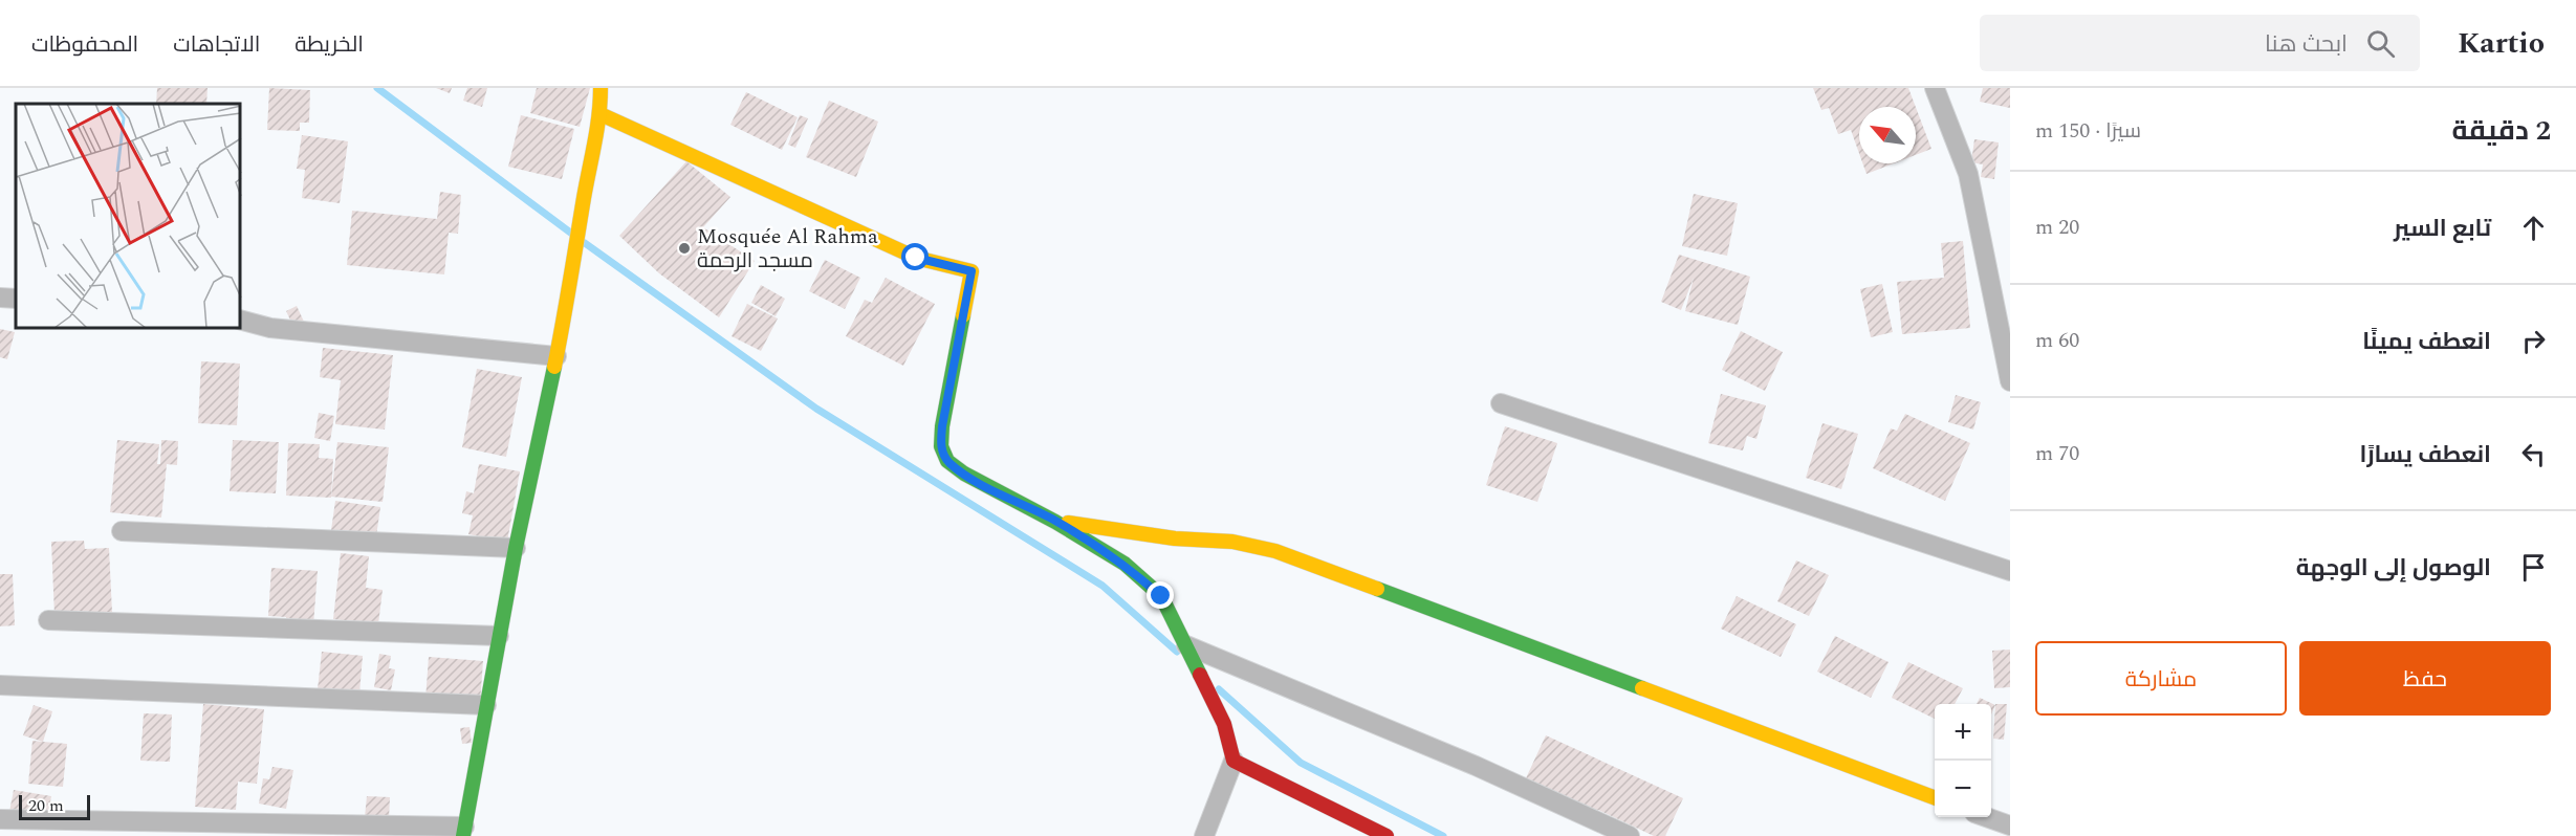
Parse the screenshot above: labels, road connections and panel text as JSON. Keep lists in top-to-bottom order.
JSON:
{
  "places": ["Mosquée Al Rahma مسجد الرحمة"],
  "scale_bar": "20 m",
  "north": "top left",
  "page": {
    "header": "Kartio",
    "search": "ابحث هنا",
    "nav": ["الخريطة", "الاتجاهات", "المحفوظات"],
    "heading": ["2 دقيقة", "سيرًا · 150 m"],
    "list": [
      ["تابع السير", "20 m"],
      ["انعطف يمينًا", "60 m"],
      ["انعطف يسارًا", "70 m"],
      "الوصول إلى الوجهة"
    ],
    "buttons": ["حفظ", "مشاركة"],
    "map_buttons": ["+", "−"],
    "scale": "20 m"
  }
}
